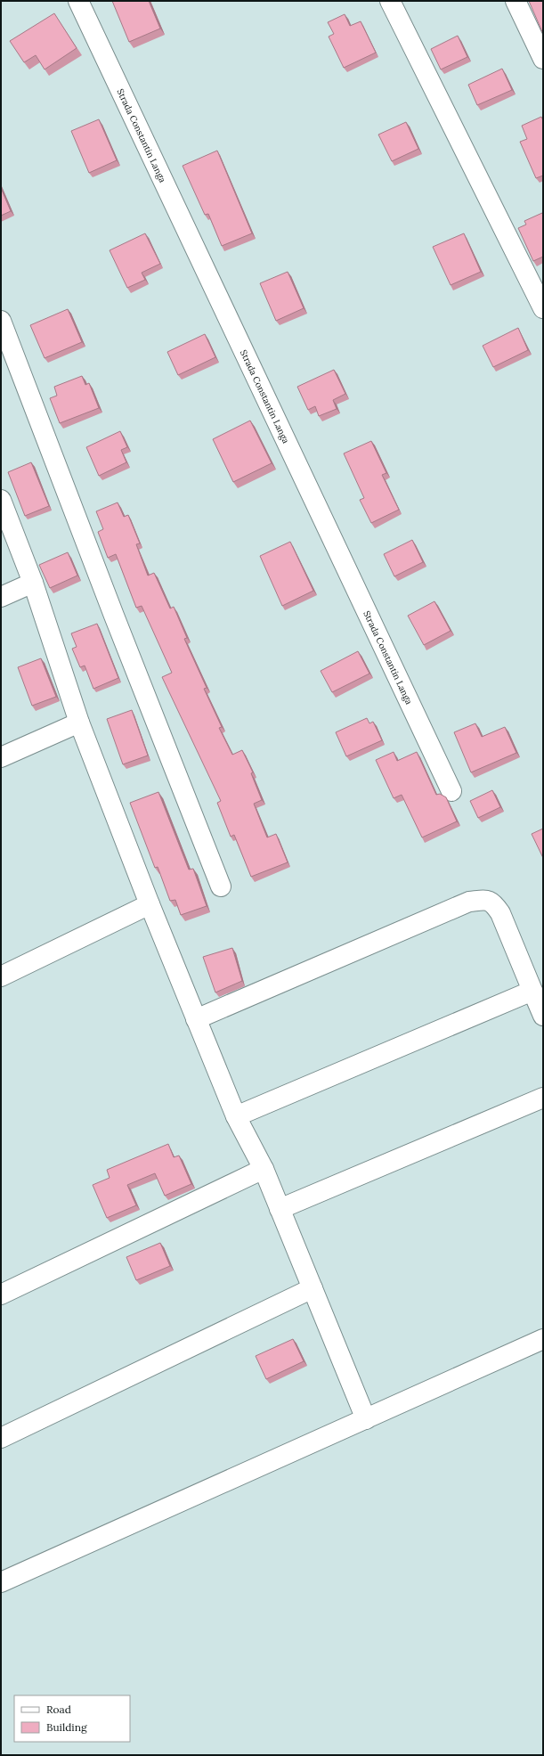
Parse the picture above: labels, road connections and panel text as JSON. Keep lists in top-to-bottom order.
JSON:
{
  "streets": {
    "street": ["Strada Constantin Langa"]
  },
  "legend": ["Road", "Building"]
}
